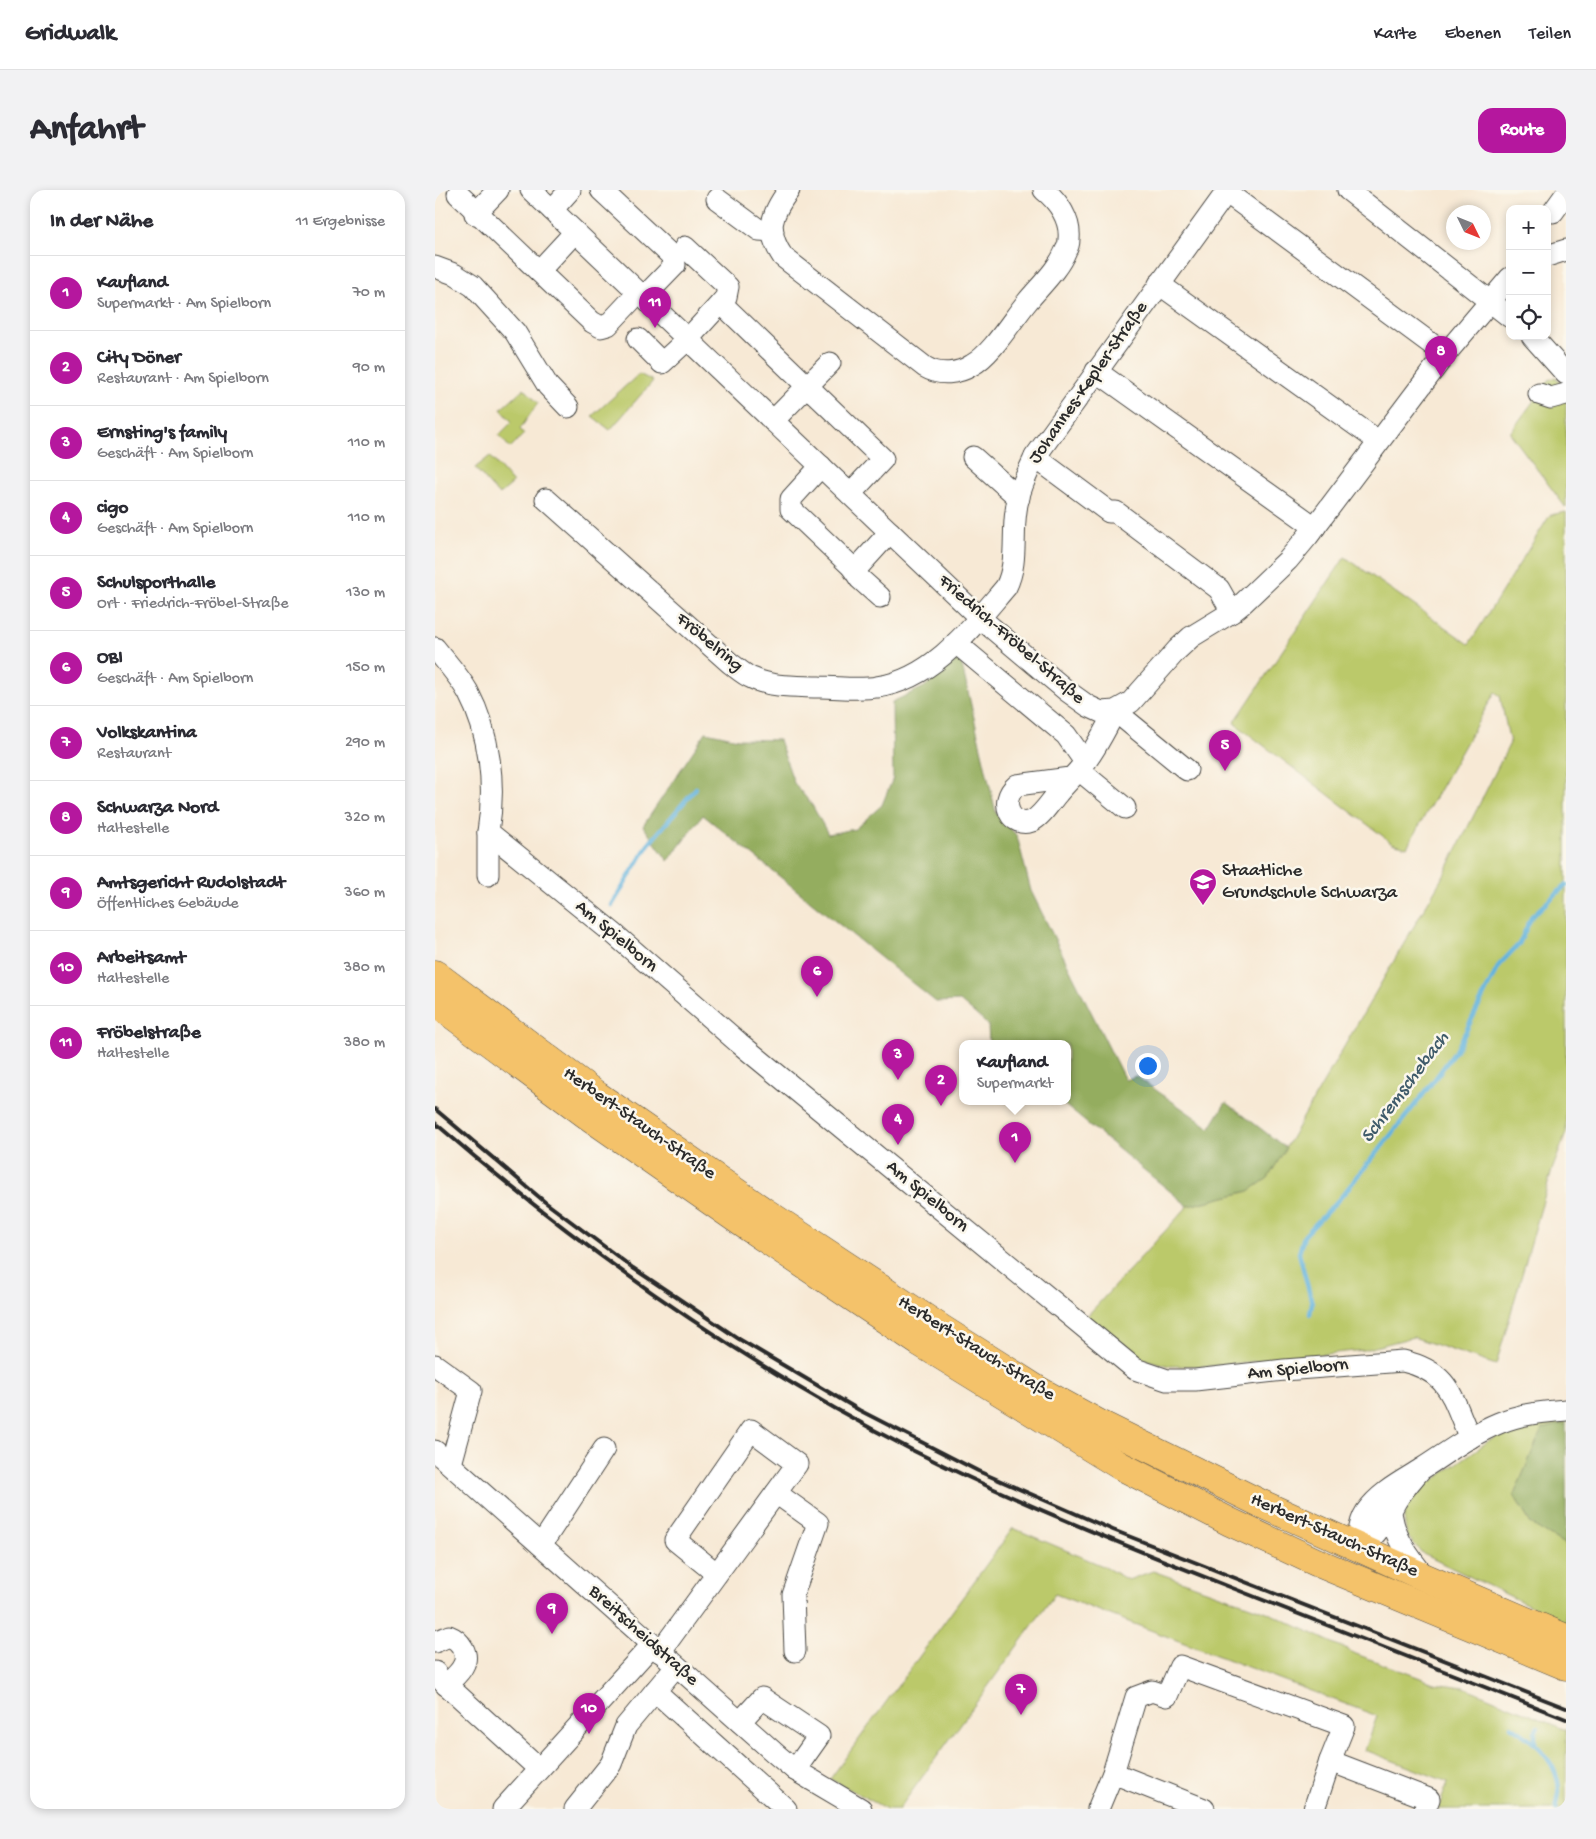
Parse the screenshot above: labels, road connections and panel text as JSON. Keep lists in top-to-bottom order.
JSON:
{
  "streets": {
    "main road": ["Herbert-Stauch-Straße"],
    "street": [
      "Johannes-Kepler-Straße",
      "Friedrich-Fröbel-Straße",
      "Fröbelring",
      "Am Spielborn",
      "Breitscheidstraße"
    ]
  },
  "crossings": [
    ["Johannes-Kepler-Straße", "Friedrich-Fröbel-Straße"],
    ["Johannes-Kepler-Straße", "Fröbelring"],
    ["Friedrich-Fröbel-Straße", "Fröbelring"]
  ],
  "water": ["Schremschebach"],
  "places": {
    "school or university": ["Staatliche Grundschule Schwarza"]
  },
  "north": "bottom right",
  "page": {
    "header": "Gridwalk",
    "nav": ["Karte", "Ebenen", "Teilen"],
    "buttons": "Route",
    "title": "Anfahrt",
    "heading": ["In der Nähe", "11 Ergebnisse"],
    "map_buttons": ["+", "−"],
    "list": [
      {
        "mark": "1",
        "name": "Kaufland",
        "note": "Supermarkt · Am Spielborn",
        "value": "70 m"
      },
      {
        "mark": "2",
        "name": "City Döner",
        "note": "Restaurant · Am Spielborn",
        "value": "90 m"
      },
      {
        "mark": "3",
        "name": "Ernsting's family",
        "note": "Geschäft · Am Spielborn",
        "value": "110 m"
      },
      {
        "mark": "4",
        "name": "cigo",
        "note": "Geschäft · Am Spielborn",
        "value": "110 m"
      },
      {
        "mark": "5",
        "name": "Schulsporthalle",
        "note": "Ort · Friedrich-Fröbel-Straße",
        "value": "130 m"
      },
      {
        "mark": "6",
        "name": "OBI",
        "note": "Geschäft · Am Spielborn",
        "value": "150 m"
      },
      {
        "mark": "7",
        "name": "Volkskantina",
        "note": "Restaurant",
        "value": "290 m"
      },
      {
        "mark": "8",
        "name": "Schwarza Nord",
        "note": "Haltestelle",
        "value": "320 m"
      },
      {
        "mark": "9",
        "name": "Amtsgericht Rudolstadt",
        "note": "Öffentliches Gebäude",
        "value": "360 m"
      },
      {
        "mark": "10",
        "name": "Arbeitsamt",
        "note": "Haltestelle",
        "value": "380 m"
      },
      {
        "mark": "11",
        "name": "Fröbelstraße",
        "note": "Haltestelle",
        "value": "380 m"
      }
    ],
    "pins": [
      "11",
      "8",
      "5",
      "6",
      "3",
      "2",
      "4",
      "1",
      "9",
      "7",
      "10"
    ],
    "popup": ["Kaufland", "Supermarkt"]
  }
}
